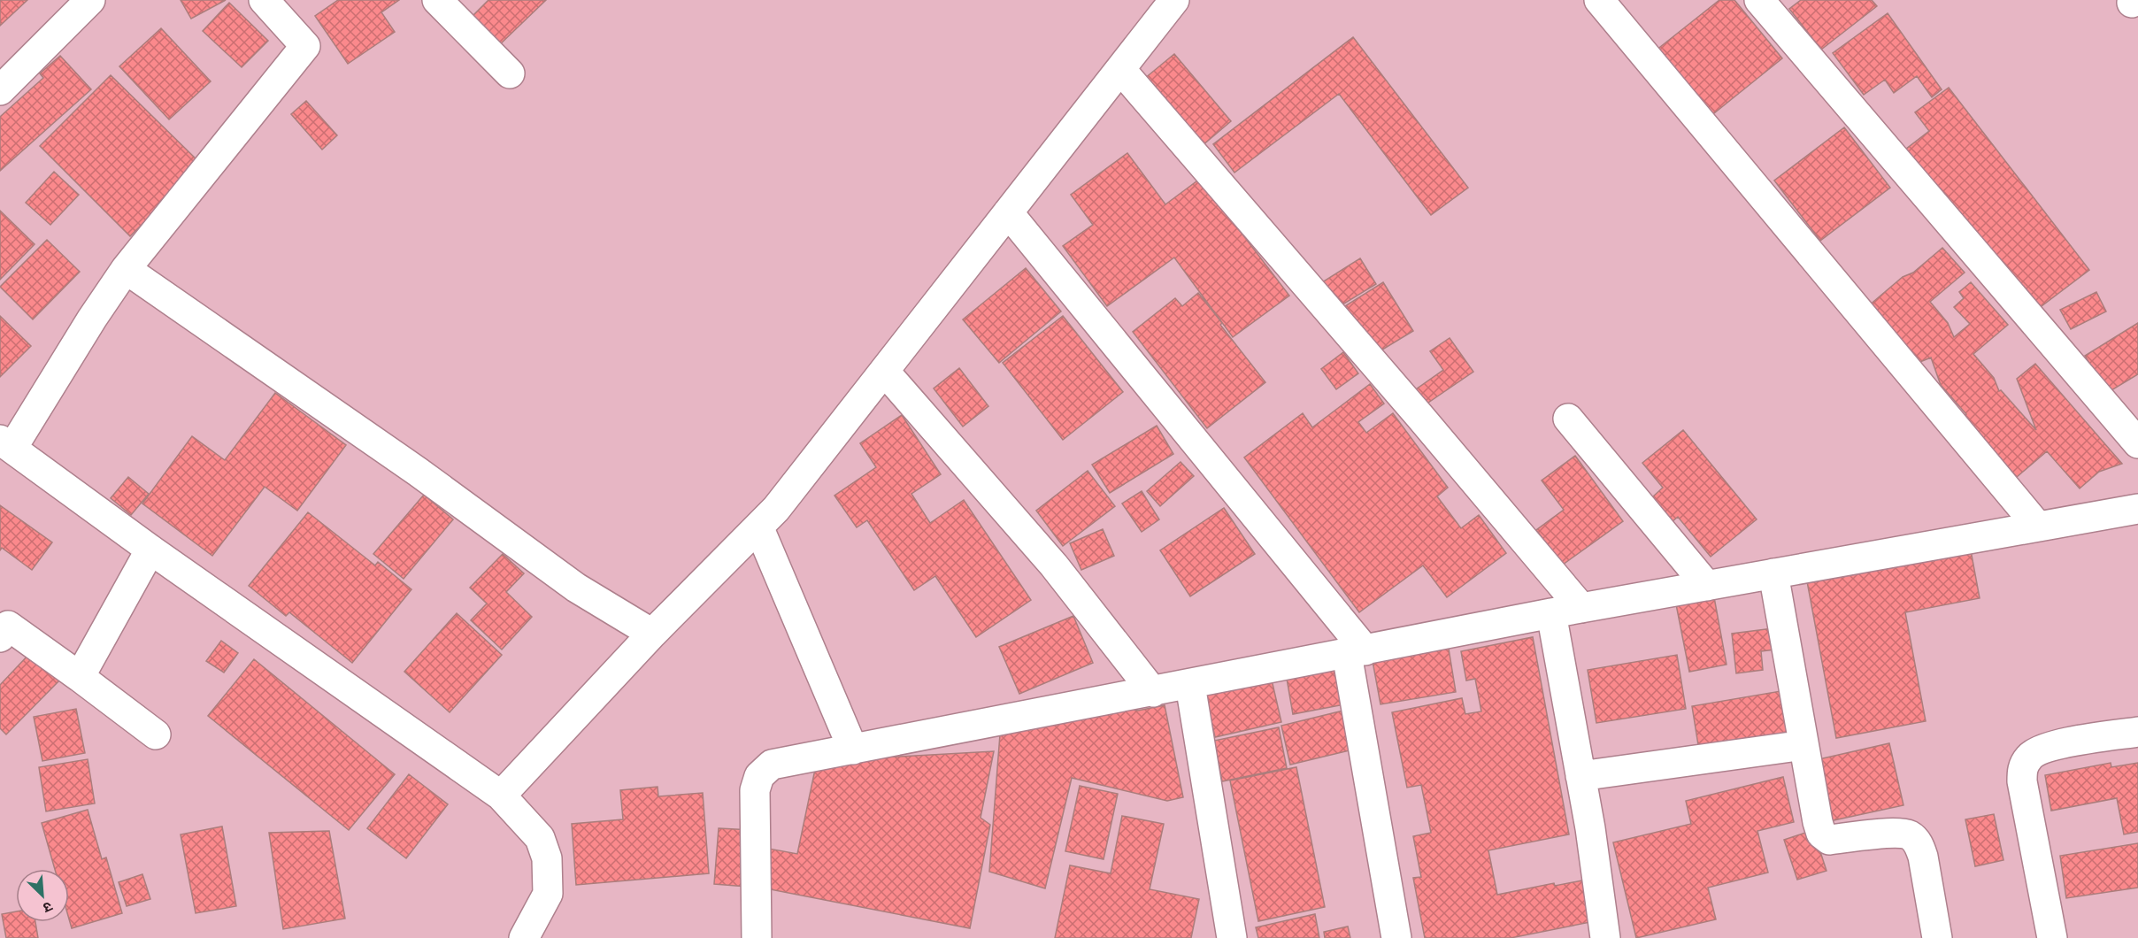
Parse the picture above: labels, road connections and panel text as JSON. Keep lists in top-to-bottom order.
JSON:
{
  "north": "bottom right"
}
